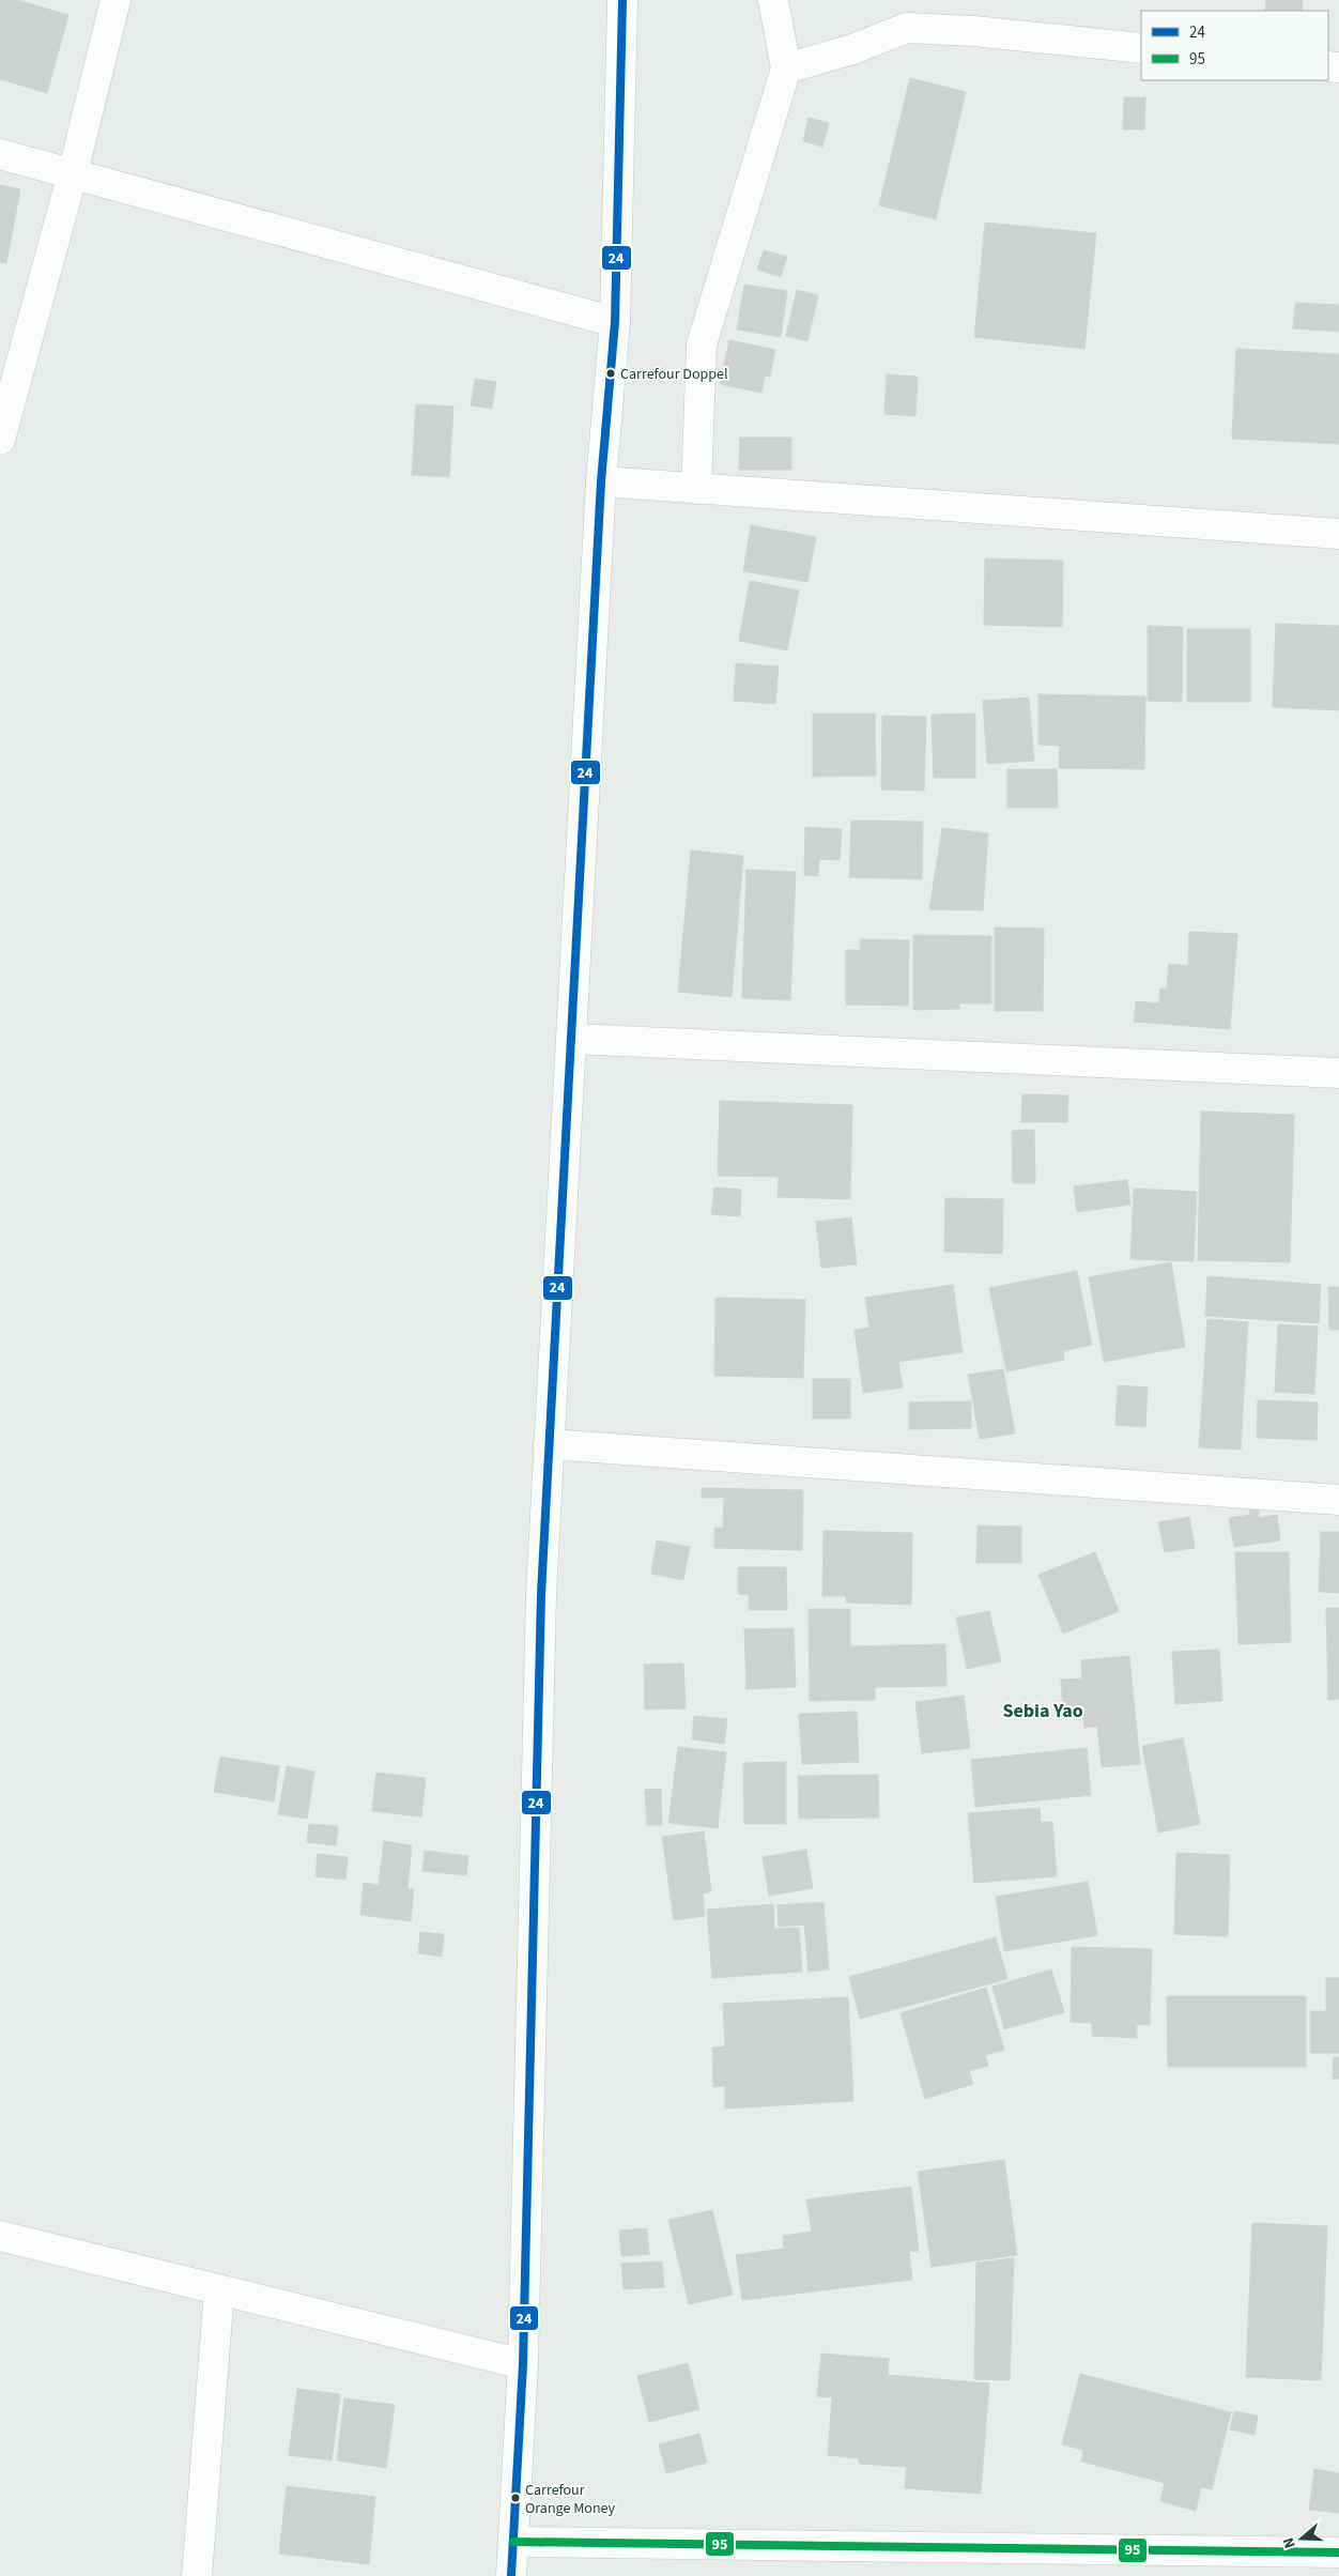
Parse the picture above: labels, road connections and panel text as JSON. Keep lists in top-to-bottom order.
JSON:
{
  "districts": ["Sebia Yao"],
  "places": ["Carrefour Doppel", "Carrefour Orange Money"],
  "lines": ["transit line 24", "transit line 95"],
  "legend": ["24", "95"],
  "north": "left"
}
